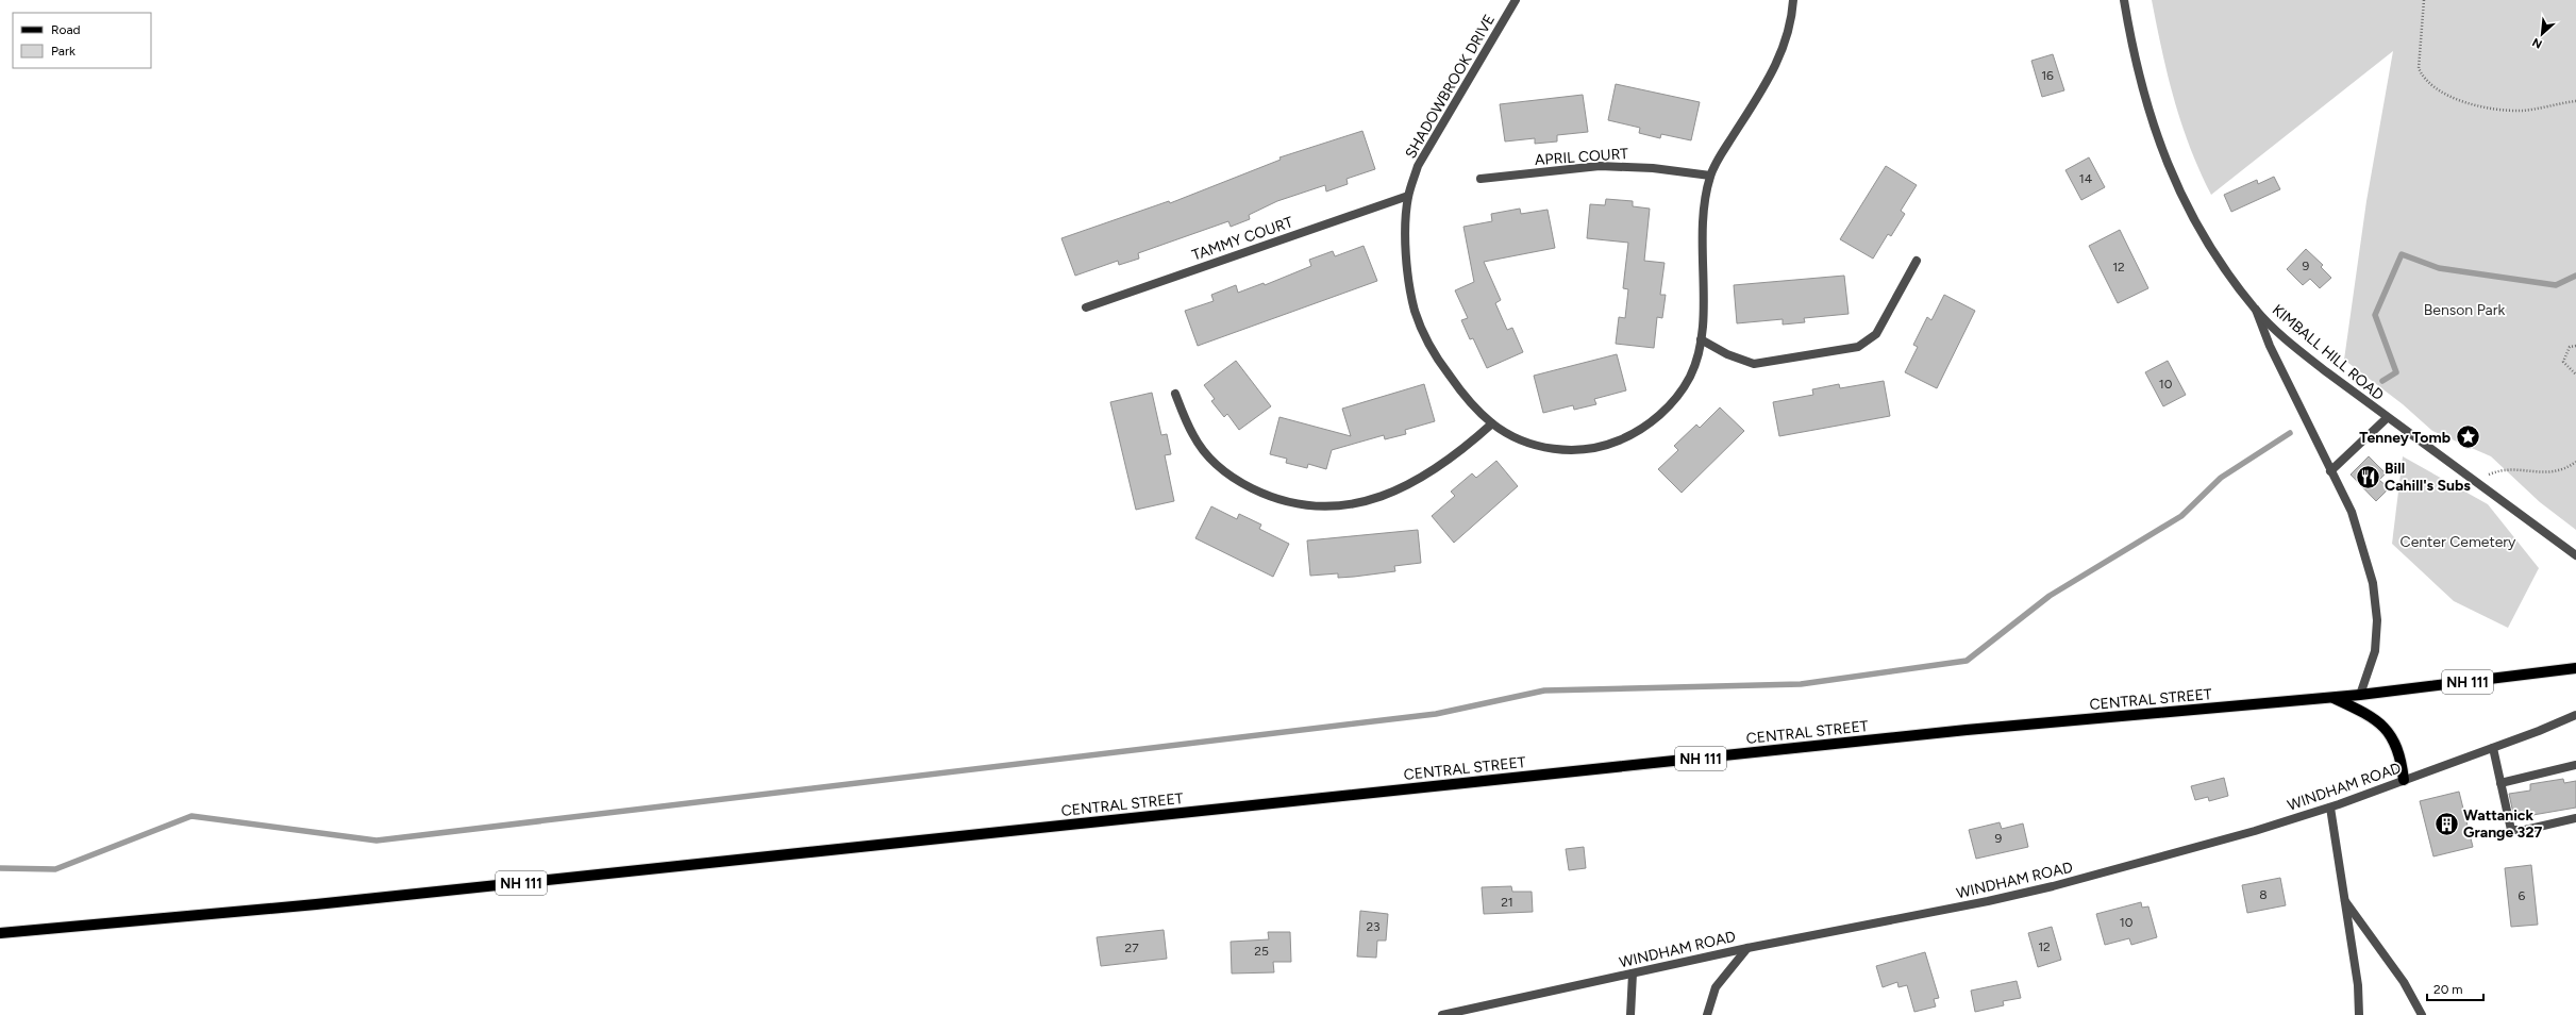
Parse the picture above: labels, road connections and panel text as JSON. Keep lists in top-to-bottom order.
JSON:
{
  "streets": {
    "main road": ["NH 111", "CENTRAL STREET"],
    "street": [
      "SHADOWBROOK DRIVE",
      "APRIL COURT",
      "TAMMY COURT",
      "KIMBALL HILL ROAD",
      "WINDHAM ROAD"
    ]
  },
  "crossings": [
    ["SHADOWBROOK DRIVE", "APRIL COURT"],
    ["SHADOWBROOK DRIVE", "TAMMY COURT"]
  ],
  "parks": ["Benson Park", "Center Cemetery"],
  "places": {
    "place": ["Tenney Tomb"],
    "restaurant": ["Bill Cahill's Subs"],
    "building": ["Wattanick Grange 327"]
  },
  "house_numbers": [
    "16",
    "14",
    "9",
    "12",
    "10",
    "9",
    "8",
    "6",
    "21",
    "10",
    "23",
    "12",
    "27",
    "25"
  ],
  "legend": ["Road", "Park"],
  "scale_bar": "20 m",
  "north": "bottom left"
}
